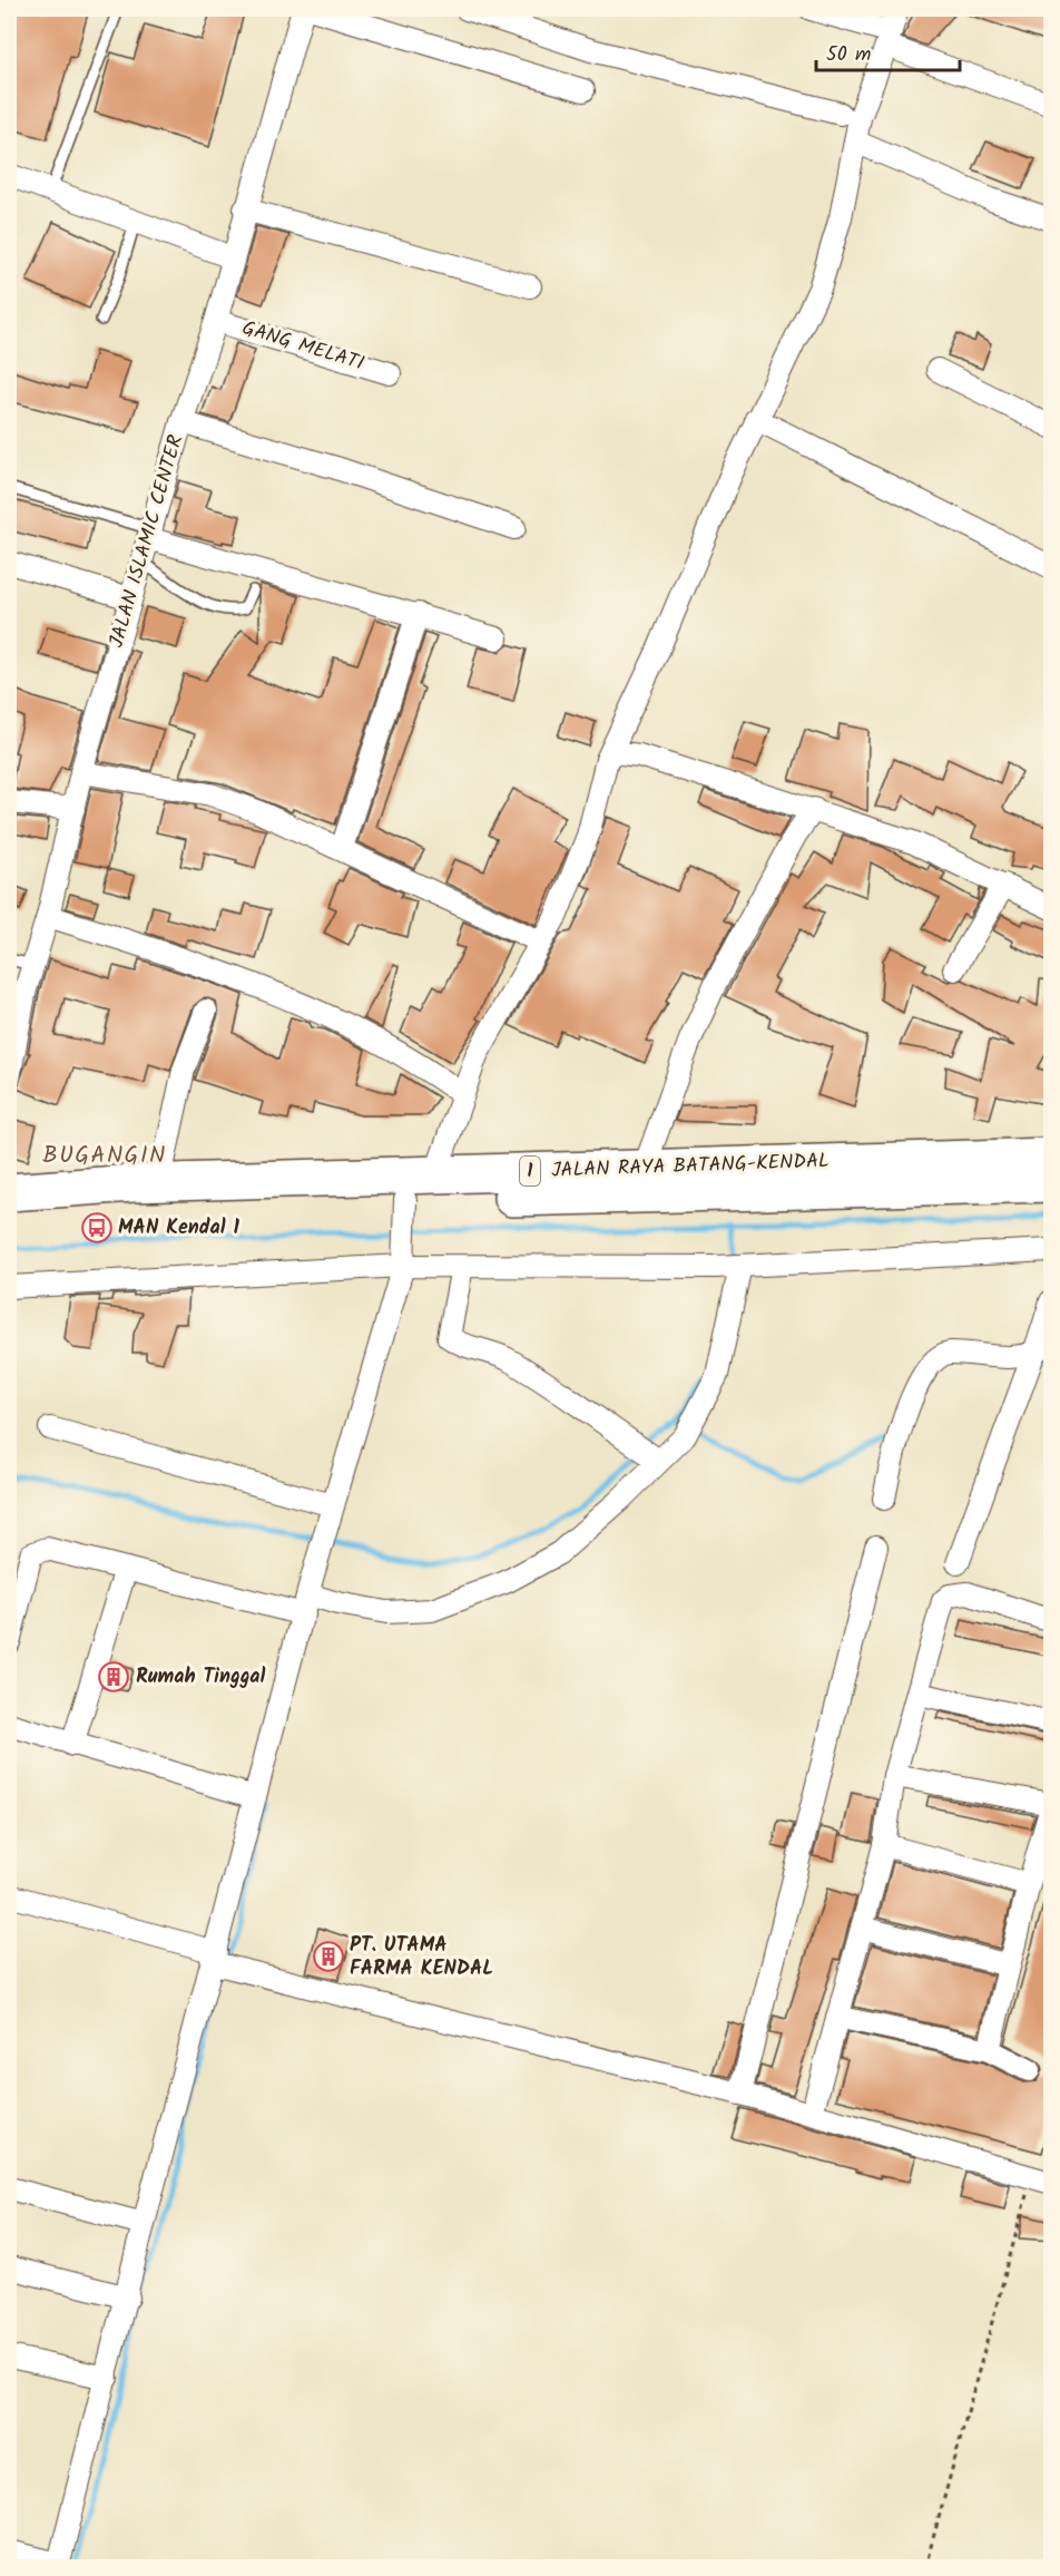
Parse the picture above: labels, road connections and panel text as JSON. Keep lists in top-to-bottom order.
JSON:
{
  "streets": {
    "highway": ["JALAN RAYA BATANG-KENDAL", "1"],
    "street": ["GANG MELATI", "JALAN ISLAMIC CENTER"]
  },
  "crossings": [
    ["GANG MELATI", "JALAN ISLAMIC CENTER"]
  ],
  "districts": ["BUGANGIN"],
  "places": {
    "bus stop": ["MAN Kendal 1"],
    "building": ["Rumah Tinggal", "PT. UTAMA FARMA KENDAL"]
  },
  "scale_bar": "50 m"
}
